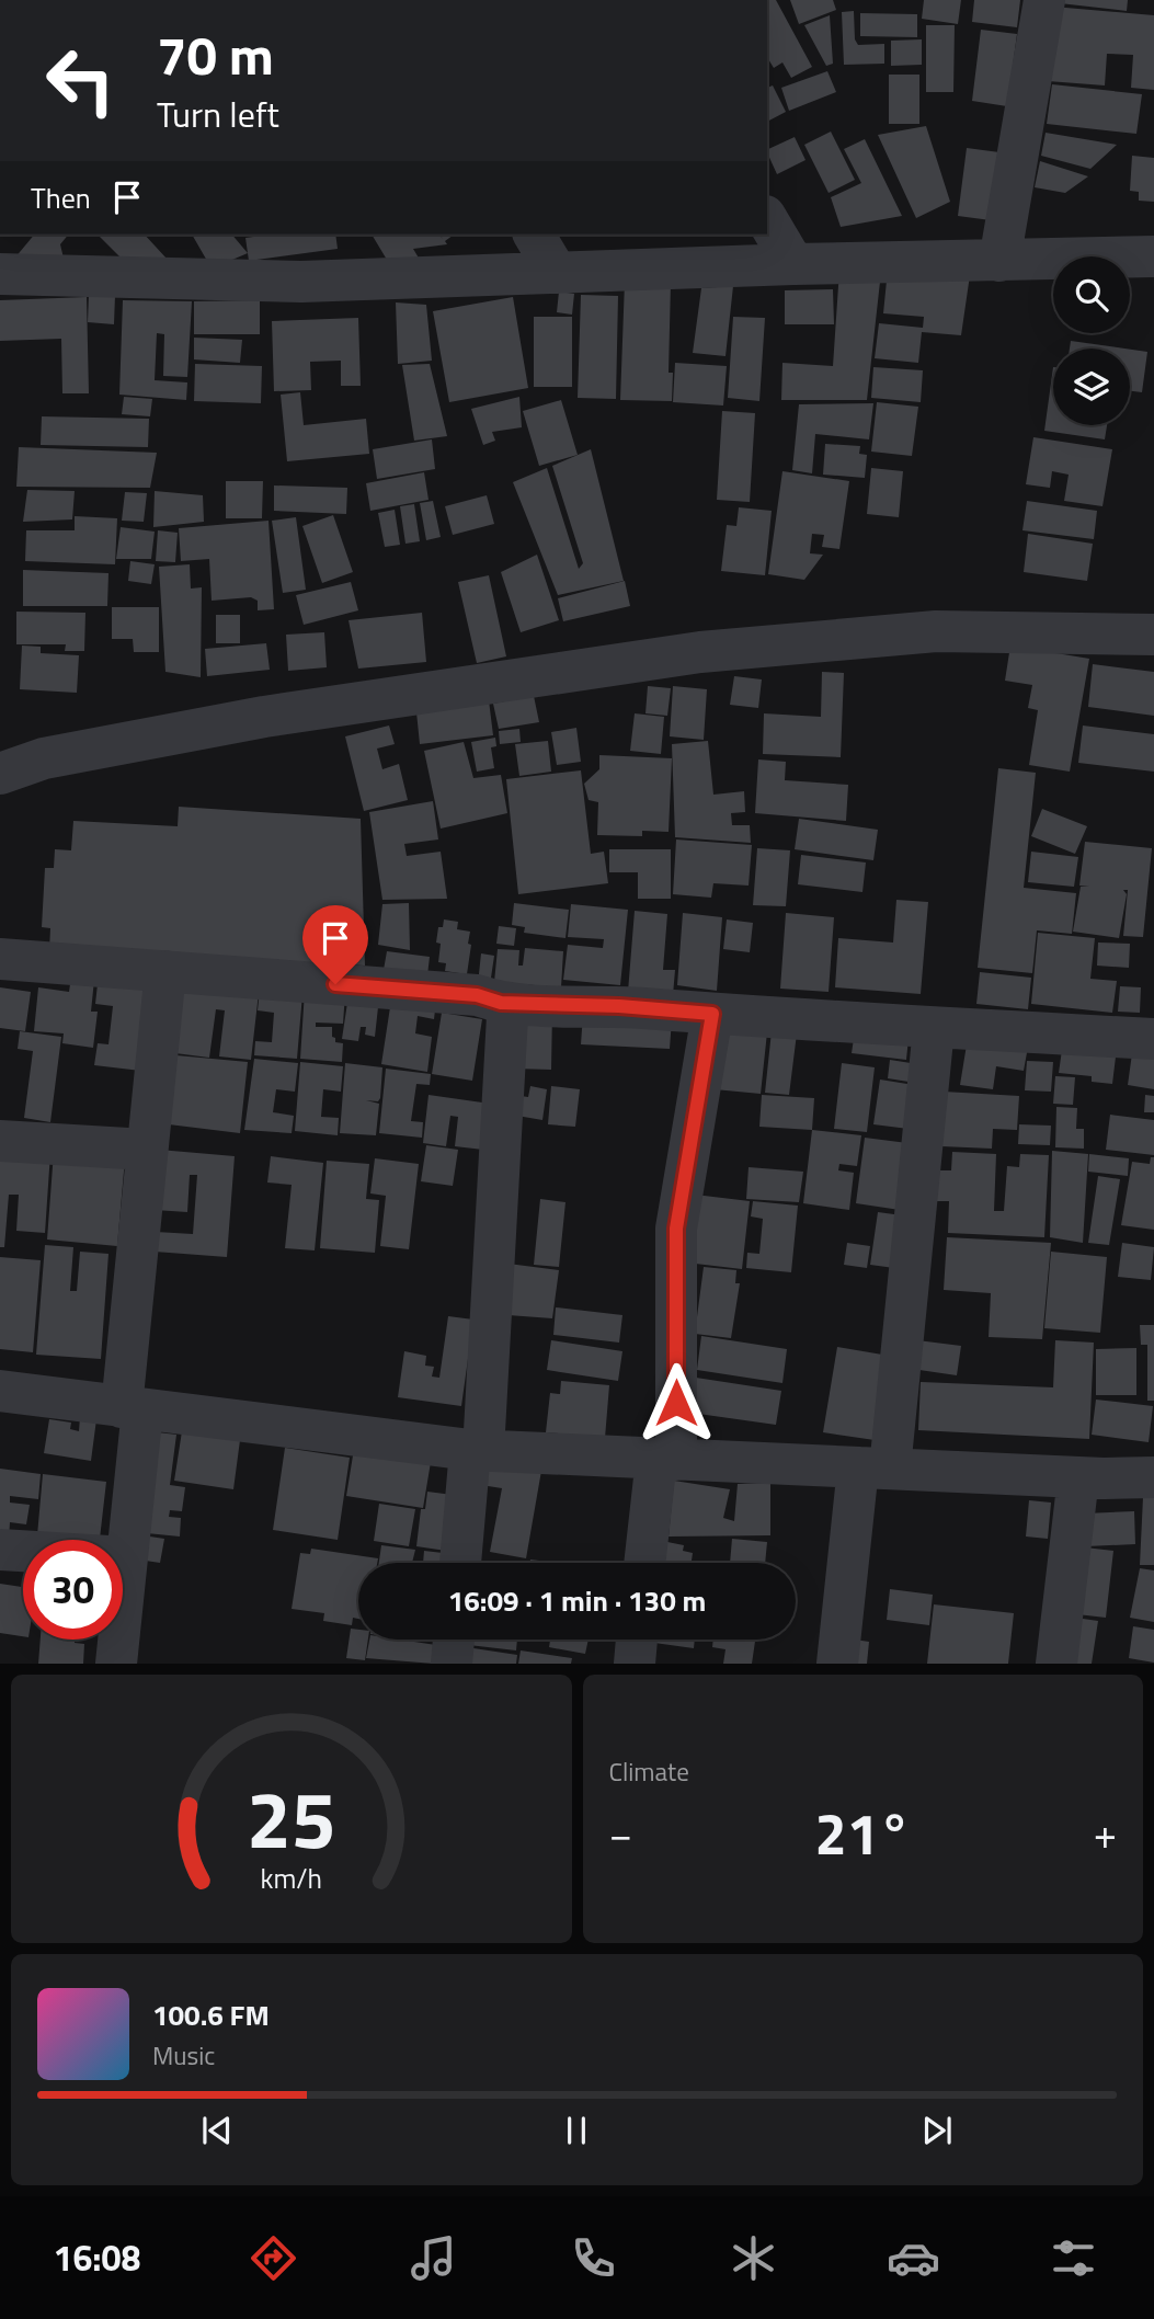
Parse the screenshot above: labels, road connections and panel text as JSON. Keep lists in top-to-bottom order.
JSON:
{
  "page": {
    "turn": ["70 m", "Turn left"],
    "then": "Then",
    "limit": "30",
    "trip": "16:09 · 1 min · 130 m",
    "tile": "Climate",
    "heat": ["−", "21°", "+"],
    "song": ["100.6 FM", "Music"],
    "tabs": "16:08",
    "gauge": ["25", "km/h"]
  }
}
